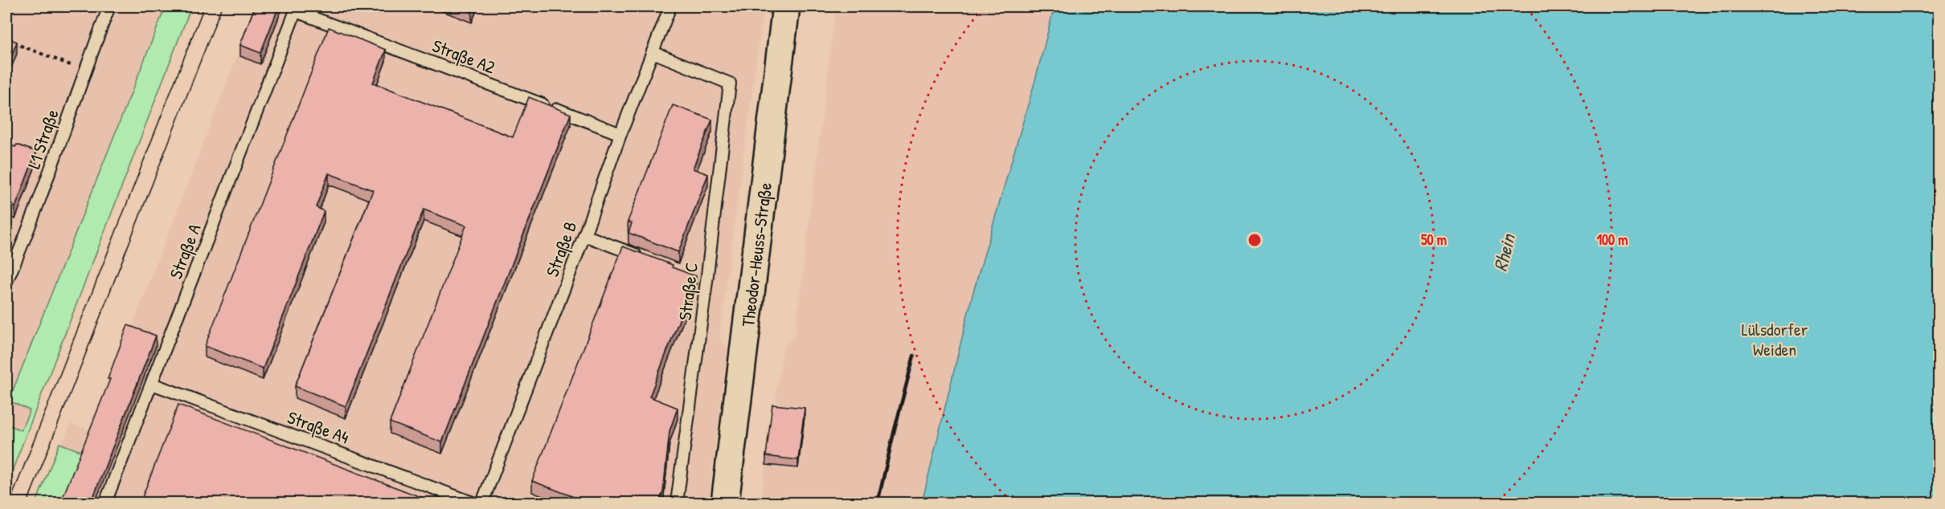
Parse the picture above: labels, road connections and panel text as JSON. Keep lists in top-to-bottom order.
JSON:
{
  "streets": {
    "main road": ["Theodor-Heuss-Straße"],
    "lane": [
      "Straße A2",
      "L1 Straße",
      "Straße B",
      "Straße A",
      "Straße C",
      "Straße A4"
    ]
  },
  "crossings": [
    ["Straße A2", "Straße B"],
    ["Straße A2", "Straße A"],
    ["Straße B", "Straße C"],
    ["Straße A", "Straße A4"]
  ],
  "water": ["Rhein"],
  "parks": ["Lülsdorfer Weiden"],
  "rings": ["50 m", "100 m"]
}
